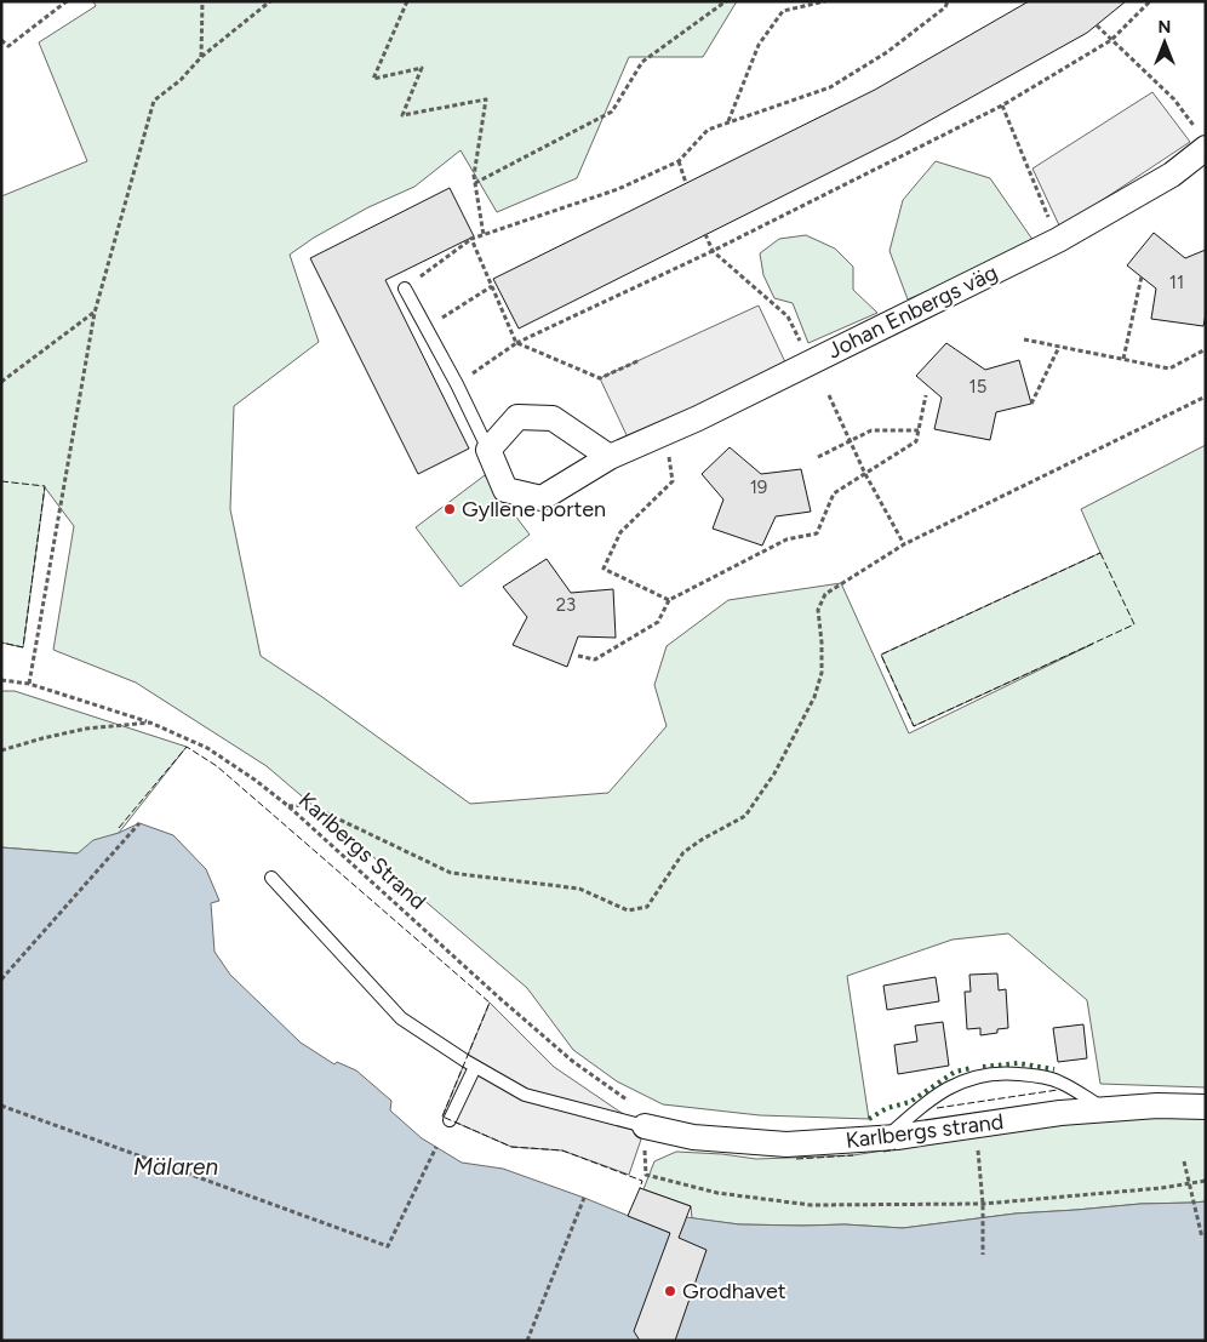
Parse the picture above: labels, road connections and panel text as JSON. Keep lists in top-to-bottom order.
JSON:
{
  "streets": {
    "street": ["Johan Enbergs väg", "Karlbergs strand"],
    "path": ["Karlbergs Strand"]
  },
  "crossings": [
    ["Karlbergs Strand", "Karlbergs strand"]
  ],
  "water": ["Mälaren"],
  "places": ["Gyllene porten", "Grodhavet"],
  "house_numbers": [
    "11",
    "15",
    "19",
    "23"
  ],
  "north": "top"
}
